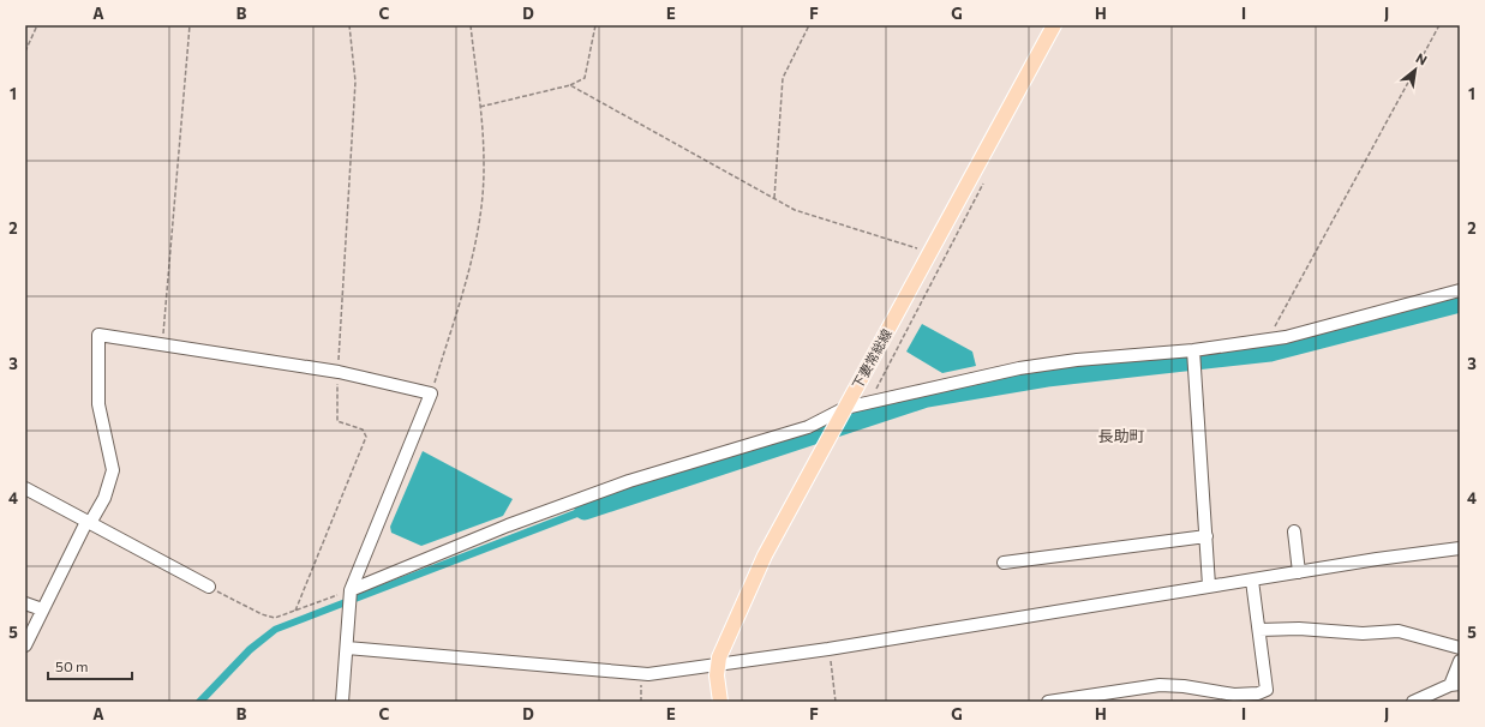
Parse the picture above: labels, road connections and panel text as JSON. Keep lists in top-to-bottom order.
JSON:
{
  "streets": {
    "main road": ["下妻常総線"]
  },
  "districts": ["長助町"],
  "scale_bar": "50 m",
  "north": "top right",
  "grid": {
    "columns": [
      "A",
      "B",
      "C",
      "D",
      "E",
      "F",
      "G",
      "H",
      "I",
      "J"
    ],
    "rows": [
      "1",
      "2",
      "3",
      "4",
      "5"
    ]
  }
}
